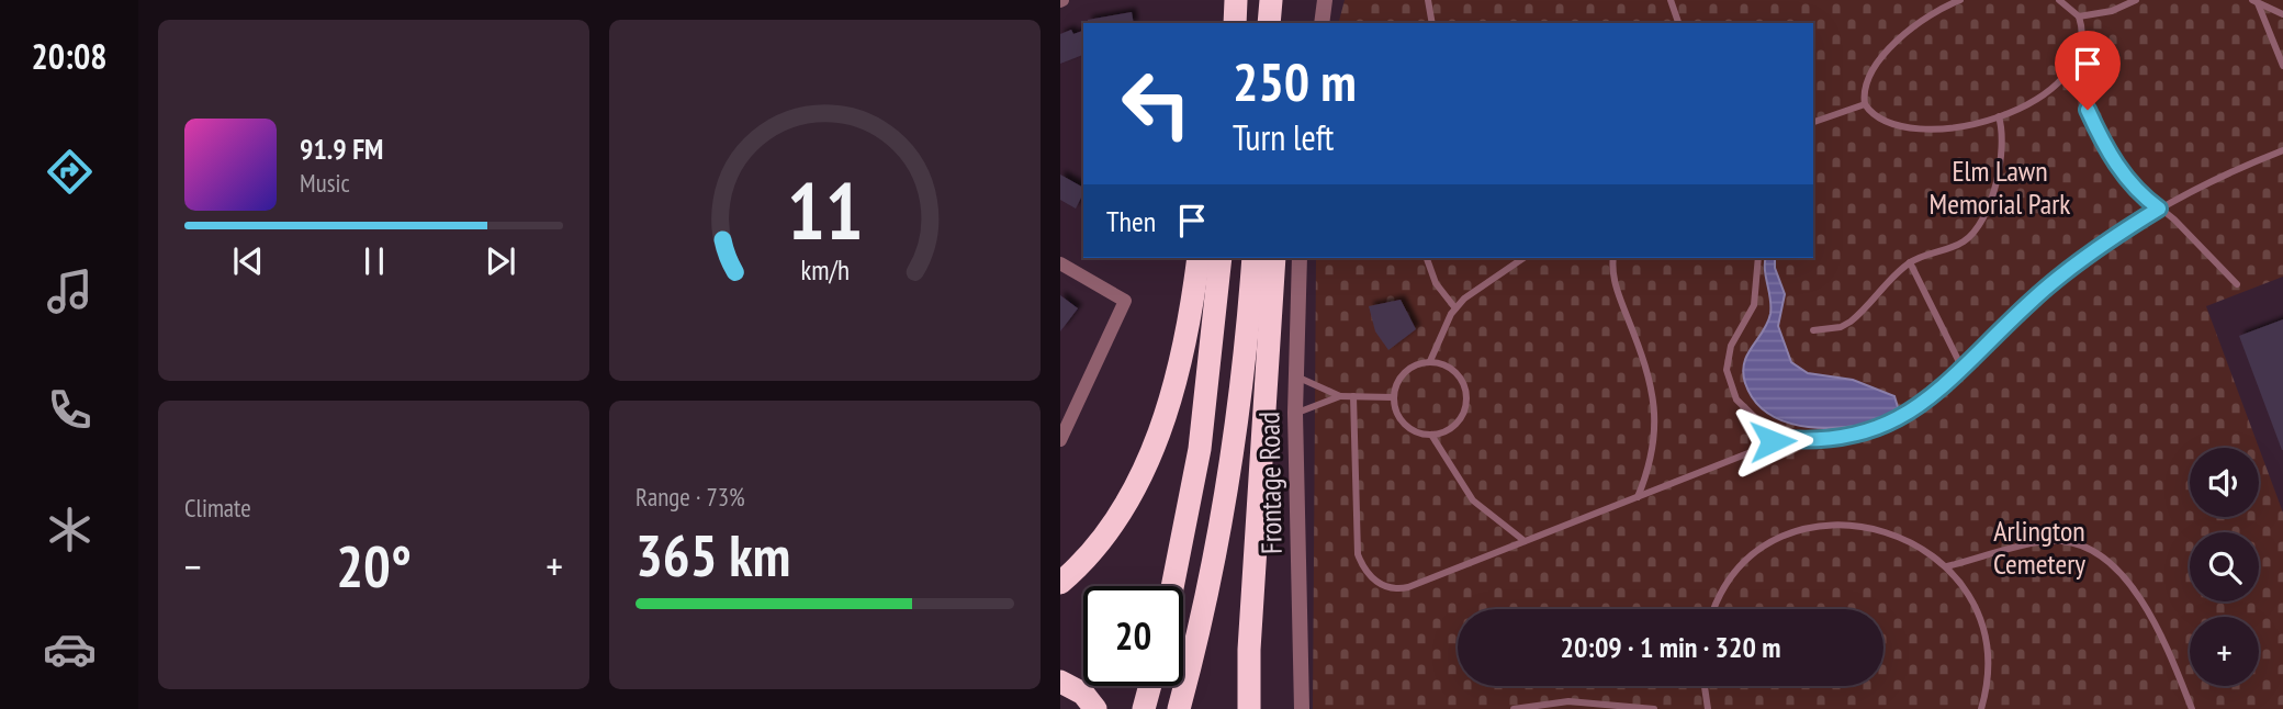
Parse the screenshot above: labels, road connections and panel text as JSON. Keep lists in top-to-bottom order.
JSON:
{
  "streets": {
    "street": ["Frontage Road"]
  },
  "parks": ["Elm Lawn Memorial Park", "Arlington Cemetery"],
  "page": {
    "tabs": "20:08",
    "turn": ["250 m", "Turn left"],
    "song": ["91.9 FM", "Music"],
    "then": "Then",
    "tile": [
      "Climate",
      ["Range · 73%", "365 km"]
    ],
    "map_buttons": "+",
    "heat": ["−", "20°", "+"],
    "limit": "20",
    "trip": "20:09 · 1 min · 320 m",
    "gauge": ["11", "km/h"]
  }
}
